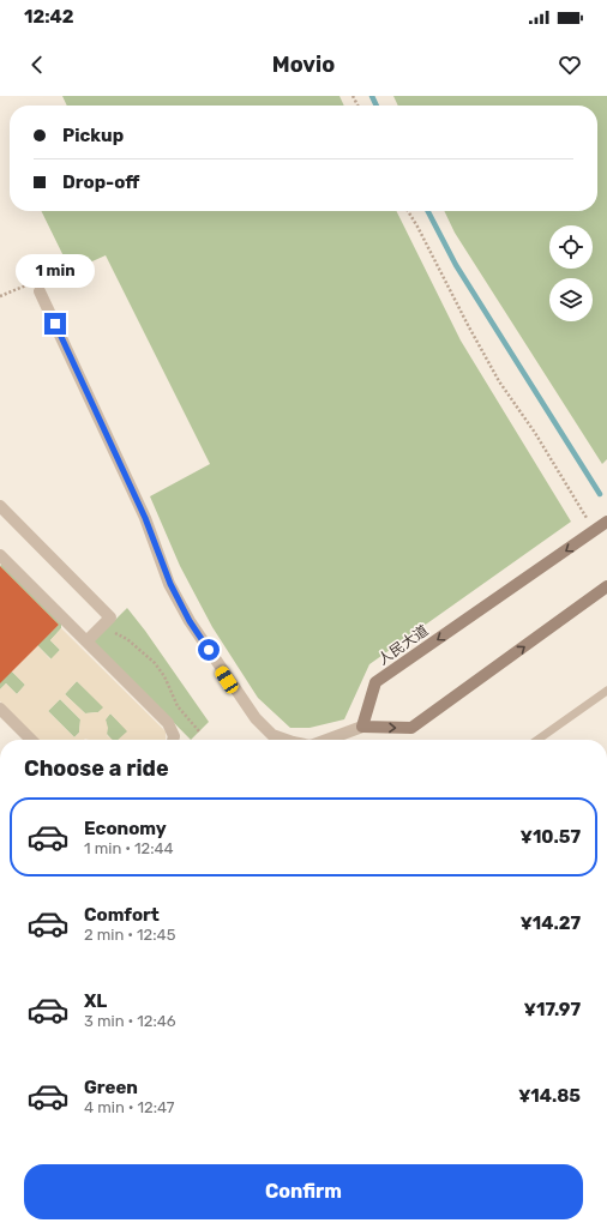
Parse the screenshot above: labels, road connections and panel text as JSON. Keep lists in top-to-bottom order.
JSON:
{
  "streets": {
    "street": ["人民大道"]
  },
  "page": {
    "status": "12:42",
    "header": "Movio",
    "banner": ["Pickup", "Drop-off"],
    "bubble": "1 min",
    "heading": "Choose a ride",
    "list": [
      {
        "name": "Economy",
        "note": "1 min · 12:44",
        "value": "¥10.57"
      },
      {
        "name": "Comfort",
        "note": "2 min · 12:45",
        "value": "¥14.27"
      },
      {
        "name": "XL",
        "note": "3 min · 12:46",
        "value": "¥17.97"
      },
      {
        "name": "Green",
        "note": "4 min · 12:47",
        "value": "¥14.85"
      }
    ],
    "buttons": "Confirm"
  }
}
